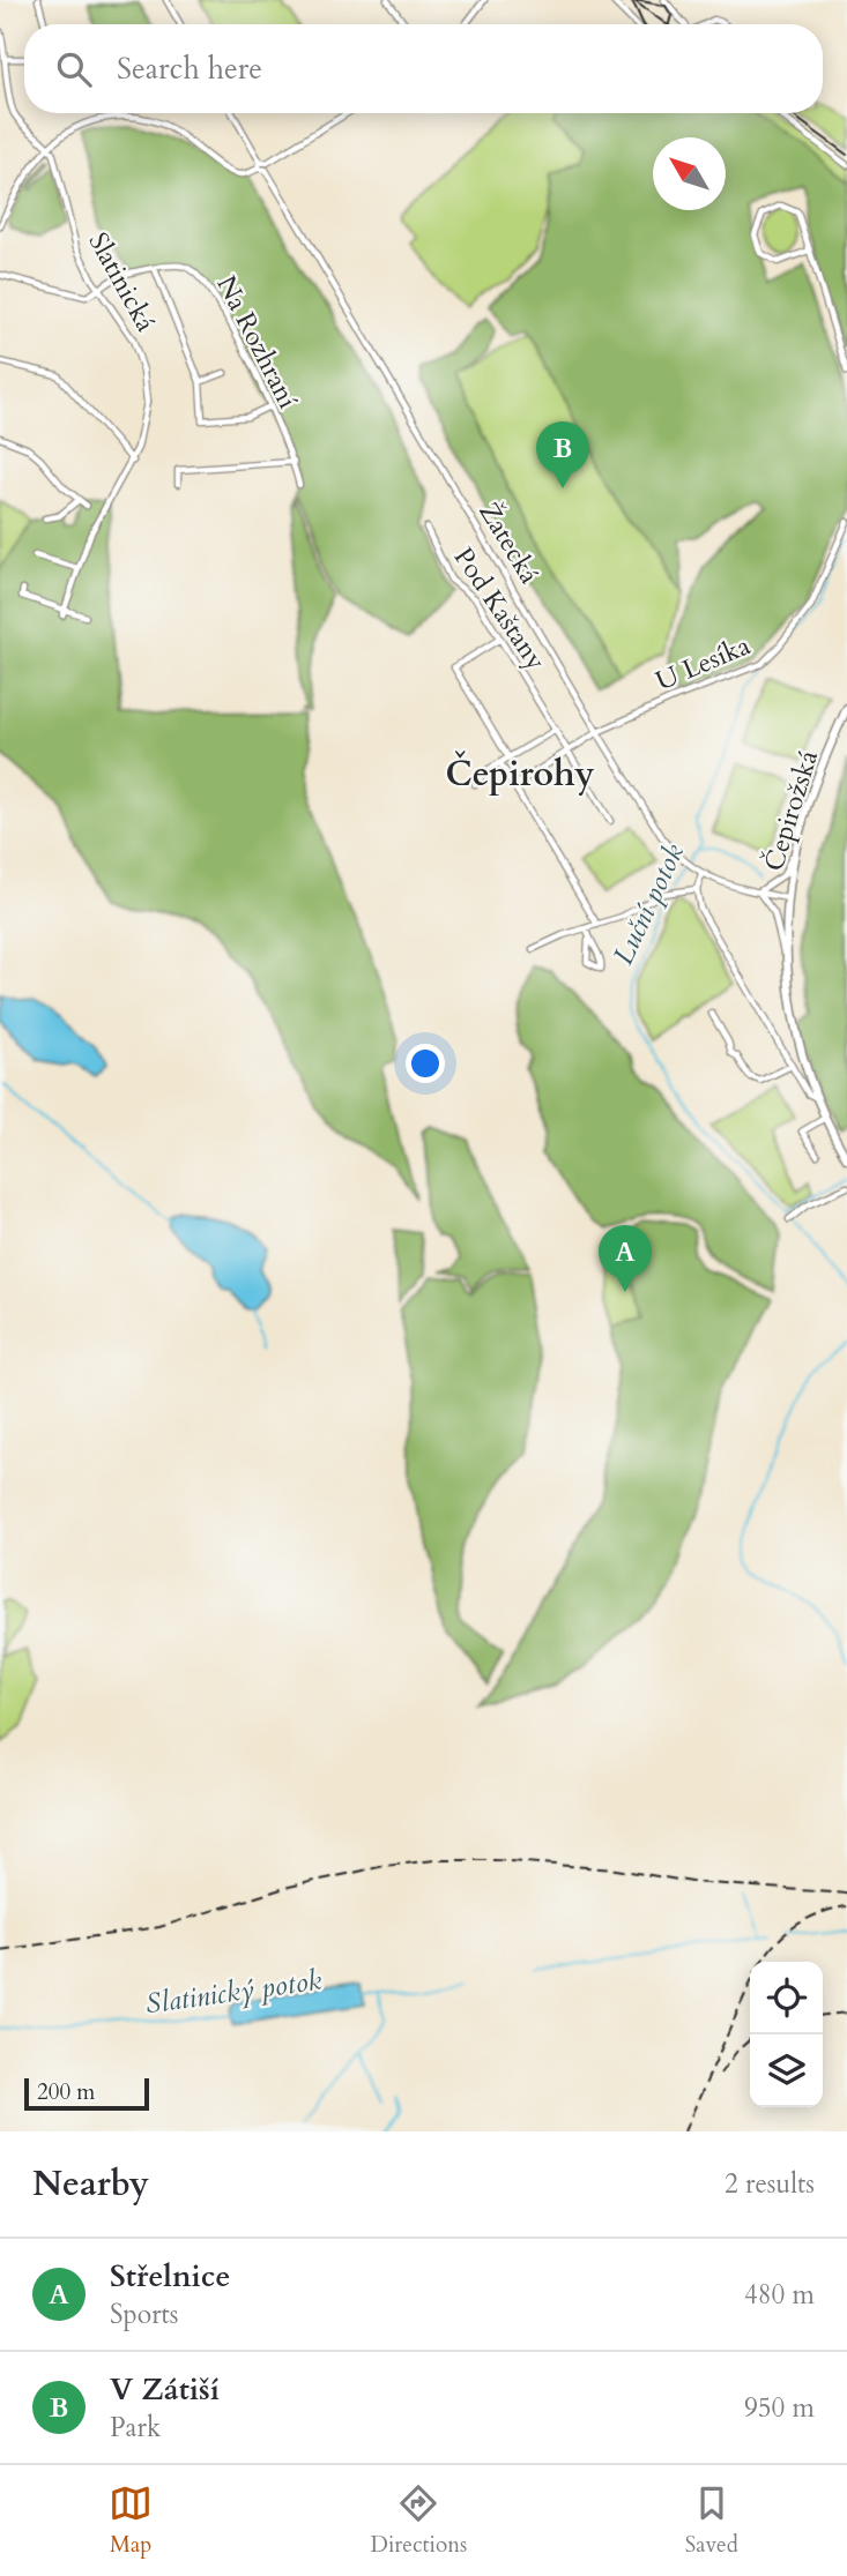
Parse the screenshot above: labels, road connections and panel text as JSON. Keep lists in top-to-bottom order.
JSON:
{
  "streets": {
    "main road": ["Čepirožská"],
    "street": [
      "Slatinická",
      "Na Rozhraní",
      "Žatecká",
      "Pod Kaštany",
      "U Lesíka"
    ]
  },
  "crossings": [
    ["Slatinická", "Na Rozhraní"],
    ["Žatecká", "U Lesíka"],
    ["Žatecká", "Čepirožská"],
    ["Pod Kaštany", "U Lesíka"]
  ],
  "districts": ["Čepirohy"],
  "water": ["Luční potok", "Slatinický potok"],
  "scale_bar": "200 m",
  "north": "top left",
  "page": {
    "search": "Search here",
    "pins": ["B", "A"],
    "scale": "200 m",
    "heading": ["Nearby", "2 results"],
    "list": [
      {
        "mark": "A",
        "name": "Střelnice",
        "note": "Sports",
        "value": "480 m"
      },
      {
        "mark": "B",
        "name": "V Zátiší",
        "note": "Park",
        "value": "950 m"
      }
    ],
    "nav": ["Map", "Directions", "Saved"]
  }
}
